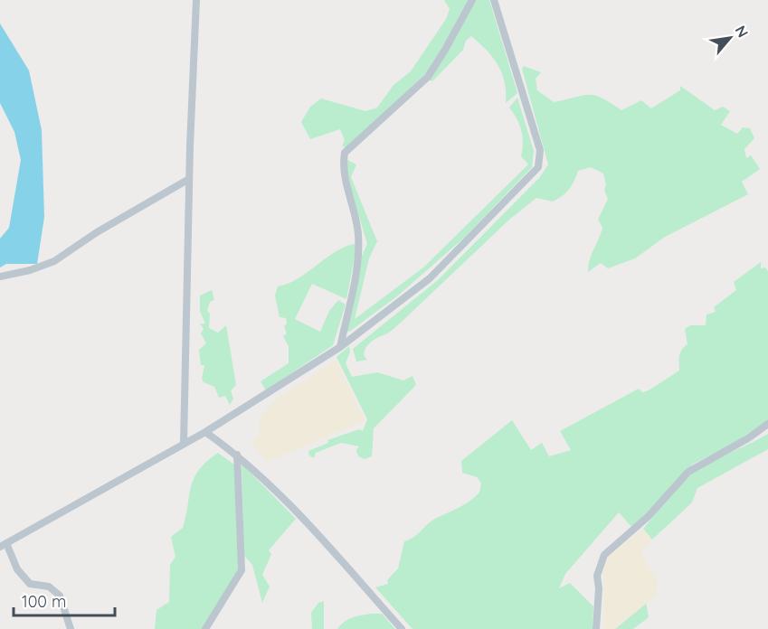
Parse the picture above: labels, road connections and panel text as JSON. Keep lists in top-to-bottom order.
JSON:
{
  "scale_bar": "100 m",
  "north": "top right"
}
